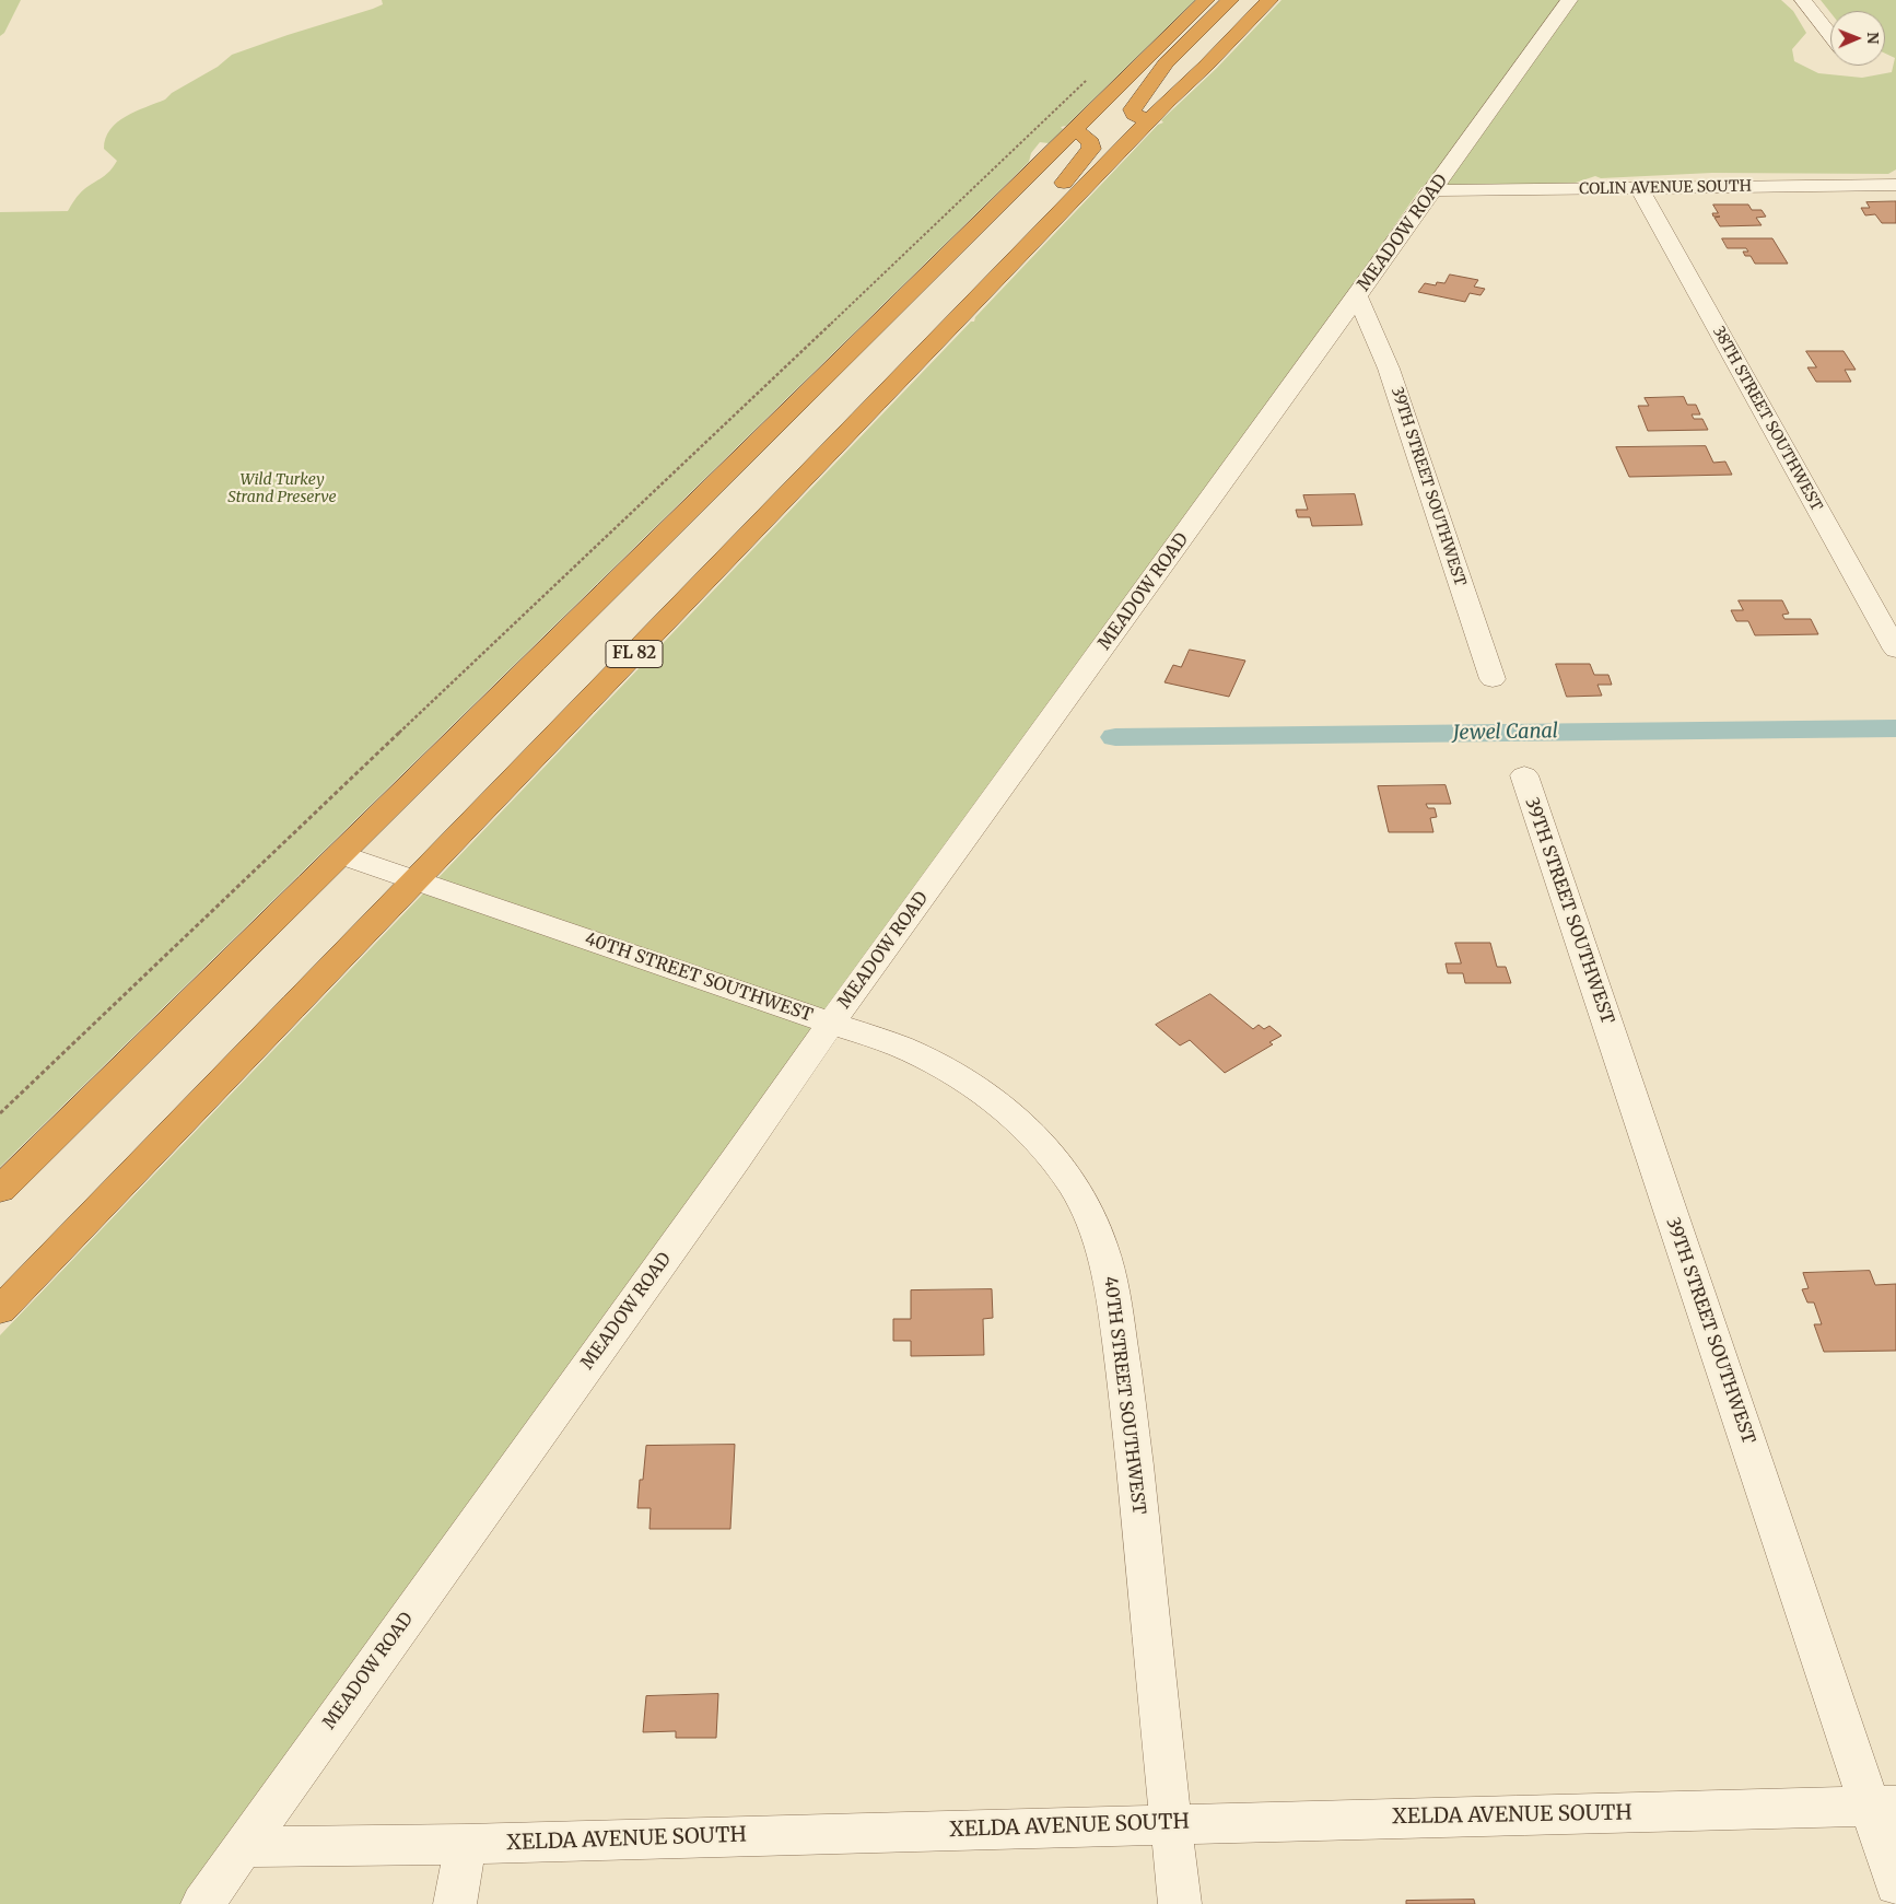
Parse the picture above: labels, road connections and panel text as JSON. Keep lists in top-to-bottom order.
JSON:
{
  "streets": {
    "highway": ["FL 82"],
    "street": [
      "COLIN AVENUE SOUTH",
      "MEADOW ROAD",
      "38TH STREET SOUTHWEST",
      "39TH STREET SOUTHWEST",
      "40TH STREET SOUTHWEST",
      "XELDA AVENUE SOUTH"
    ]
  },
  "crossings": [
    ["COLIN AVENUE SOUTH", "MEADOW ROAD"],
    ["COLIN AVENUE SOUTH", "38TH STREET SOUTHWEST"],
    ["MEADOW ROAD", "39TH STREET SOUTHWEST"],
    ["MEADOW ROAD", "40TH STREET SOUTHWEST"],
    ["MEADOW ROAD", "XELDA AVENUE SOUTH"],
    ["39TH STREET SOUTHWEST", "XELDA AVENUE SOUTH"],
    ["FL 82", "40TH STREET SOUTHWEST"],
    ["40TH STREET SOUTHWEST", "XELDA AVENUE SOUTH"]
  ],
  "water": ["Jewel Canal"],
  "parks": ["Wild Turkey Strand Preserve"],
  "north": "right"
}
